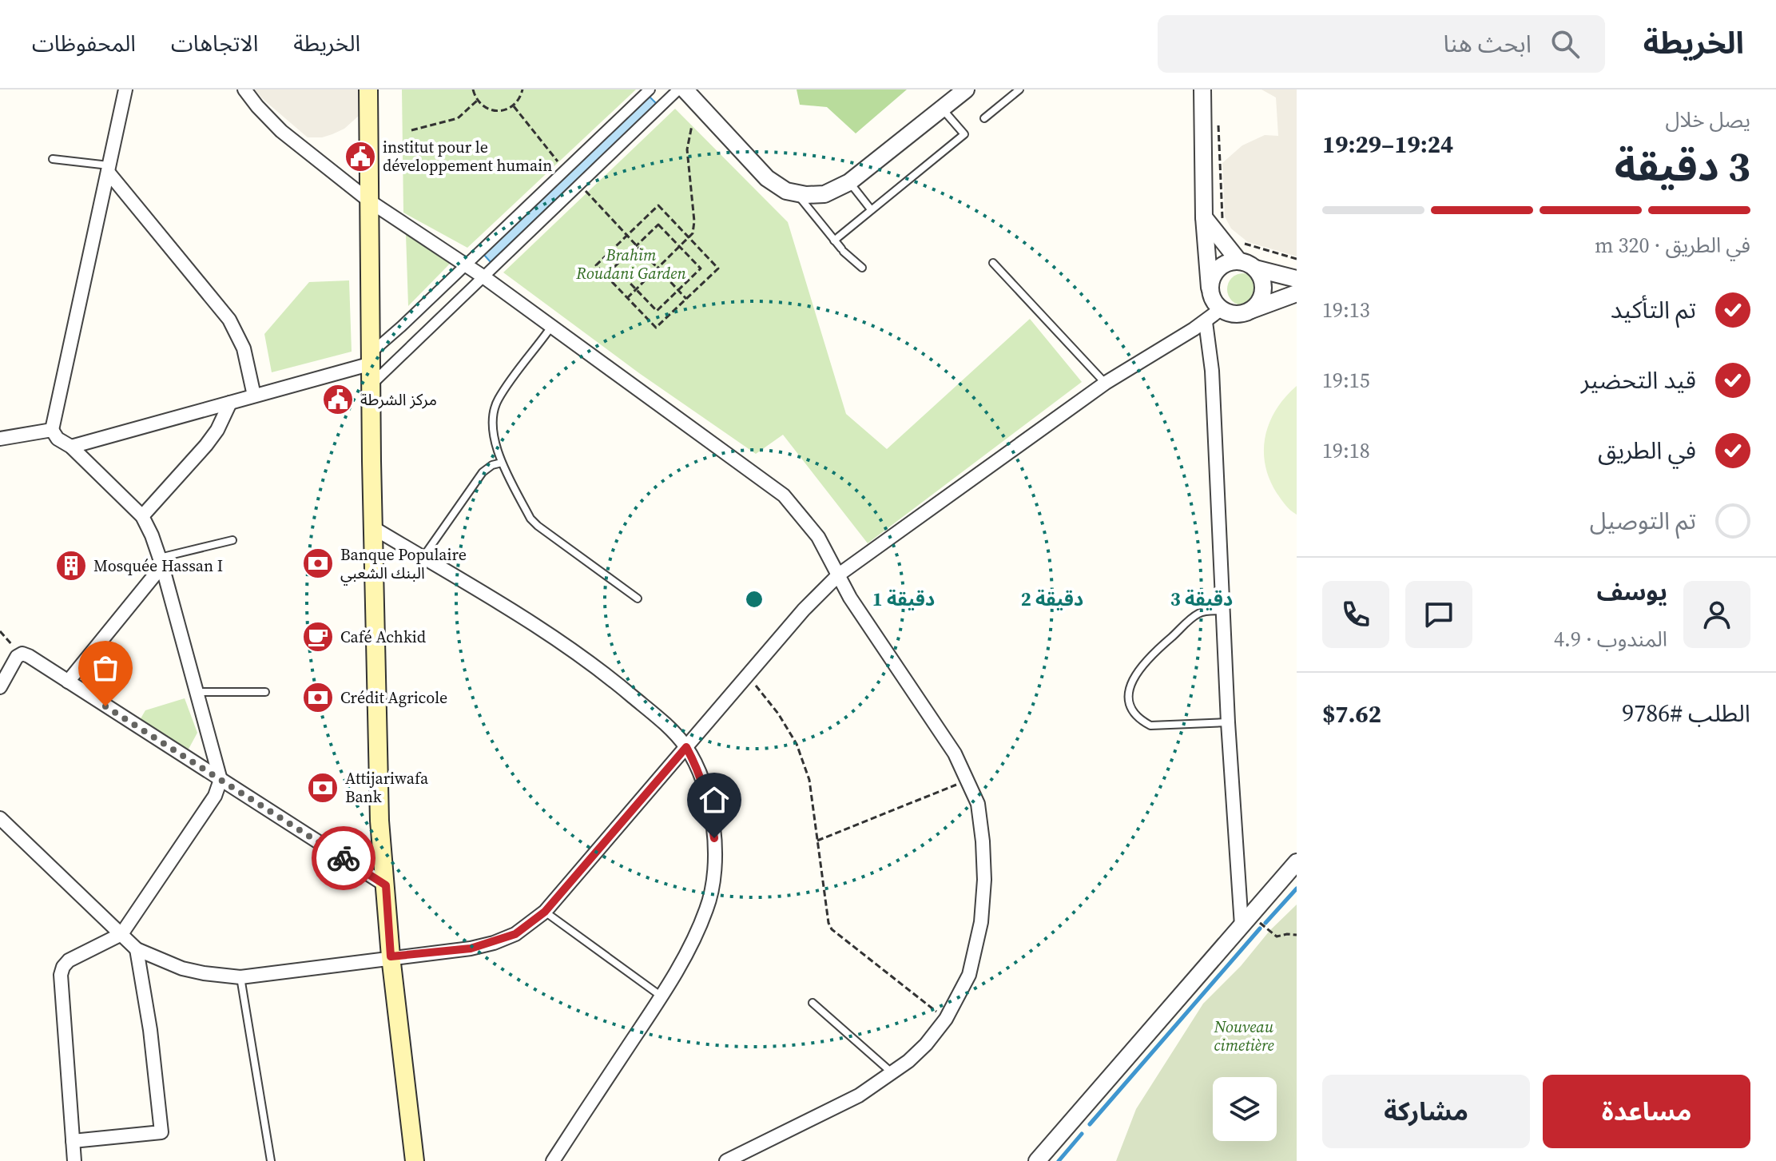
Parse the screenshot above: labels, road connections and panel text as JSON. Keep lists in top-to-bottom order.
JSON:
{
  "parks": ["Brahim Roudani Garden", "Nouveau cimetière"],
  "places": {
    "public building": ["institut pour le développement humain", "مركز الشرطة"],
    "bank": ["Banque Populaire البنك الشعبي", "Crédit Agricole", "Attijariwafa Bank"],
    "building": ["Mosquée Hassan I"],
    "cafe": ["Café Achkid"]
  },
  "page": {
    "header": "الخريطة",
    "search": "ابحث هنا",
    "nav": ["الخريطة", "الاتجاهات", "المحفوظات"],
    "heading": ["3 دقيقة", "يصل خلال", "19:24–19:29"],
    "panel": [
      "يوسف",
      "المندوب · 4.9",
      "الطلب #9786",
      "$7.62"
    ],
    "bar": "في الطريق · 320 m",
    "list": [
      ["تم التأكيد", "19:13"],
      ["قيد التحضير", "19:15"],
      ["في الطريق", "19:18"],
      "تم التوصيل"
    ],
    "buttons": ["مساعدة", "مشاركة"]
  },
  "rings": ["1 دقيقة", "2 دقيقة", "3 دقيقة"]
}
